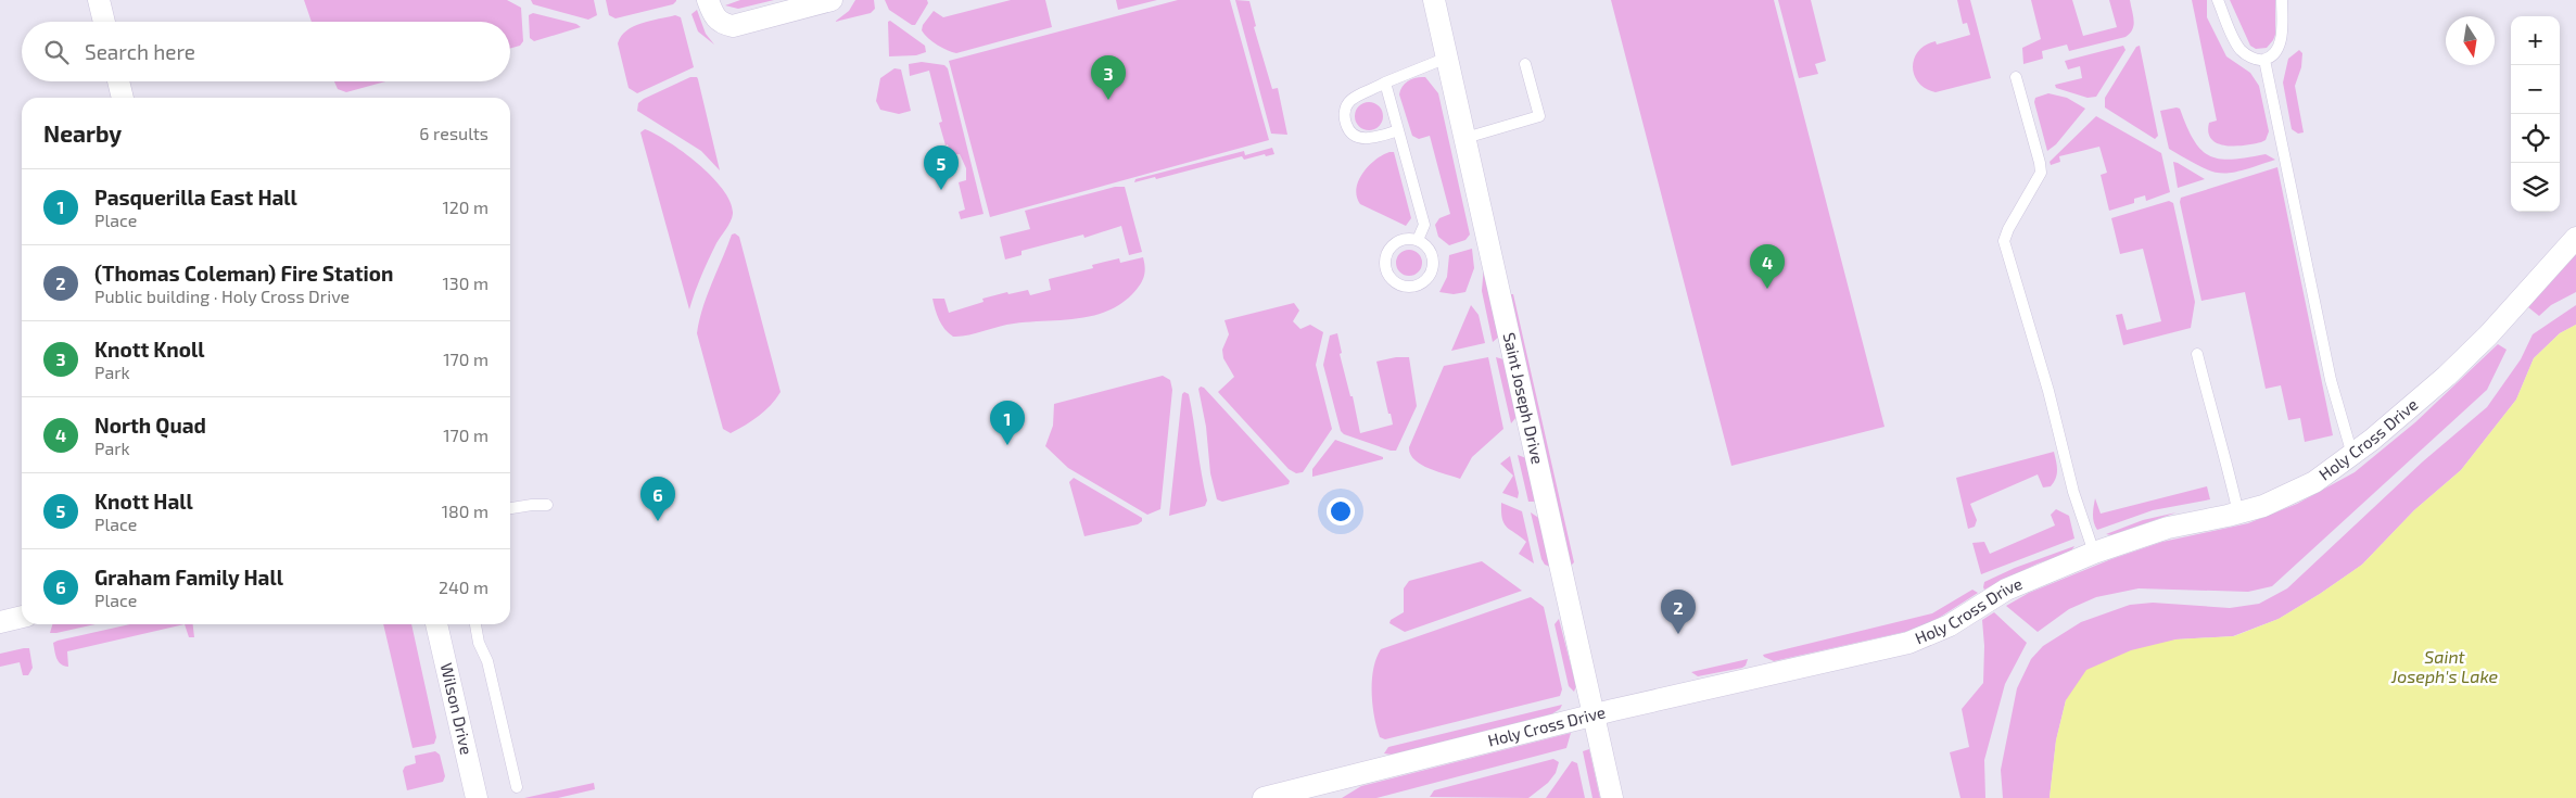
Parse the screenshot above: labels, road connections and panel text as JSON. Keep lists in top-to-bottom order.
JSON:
{
  "streets": {
    "street": ["Saint Joseph Drive", "Holy Cross Drive", "Wilson Drive"]
  },
  "crossings": [
    ["Saint Joseph Drive", "Holy Cross Drive"]
  ],
  "water": ["Saint Joseph's Lake"],
  "north": "bottom",
  "page": {
    "map_buttons": ["+", "−"],
    "search": "Search here",
    "pins": [
      "3",
      "5",
      "4",
      "1",
      "6",
      "2"
    ],
    "heading": ["Nearby", "6 results"],
    "list": [
      {
        "mark": "1",
        "name": "Pasquerilla East Hall",
        "note": "Place",
        "value": "120 m"
      },
      {
        "mark": "2",
        "name": "(Thomas Coleman) Fire Station",
        "note": "Public building · Holy Cross Drive",
        "value": "130 m"
      },
      {
        "mark": "3",
        "name": "Knott Knoll",
        "note": "Park",
        "value": "170 m"
      },
      {
        "mark": "4",
        "name": "North Quad",
        "note": "Park",
        "value": "170 m"
      },
      {
        "mark": "5",
        "name": "Knott Hall",
        "note": "Place",
        "value": "180 m"
      },
      {
        "mark": "6",
        "name": "Graham Family Hall",
        "note": "Place",
        "value": "240 m"
      }
    ]
  }
}
